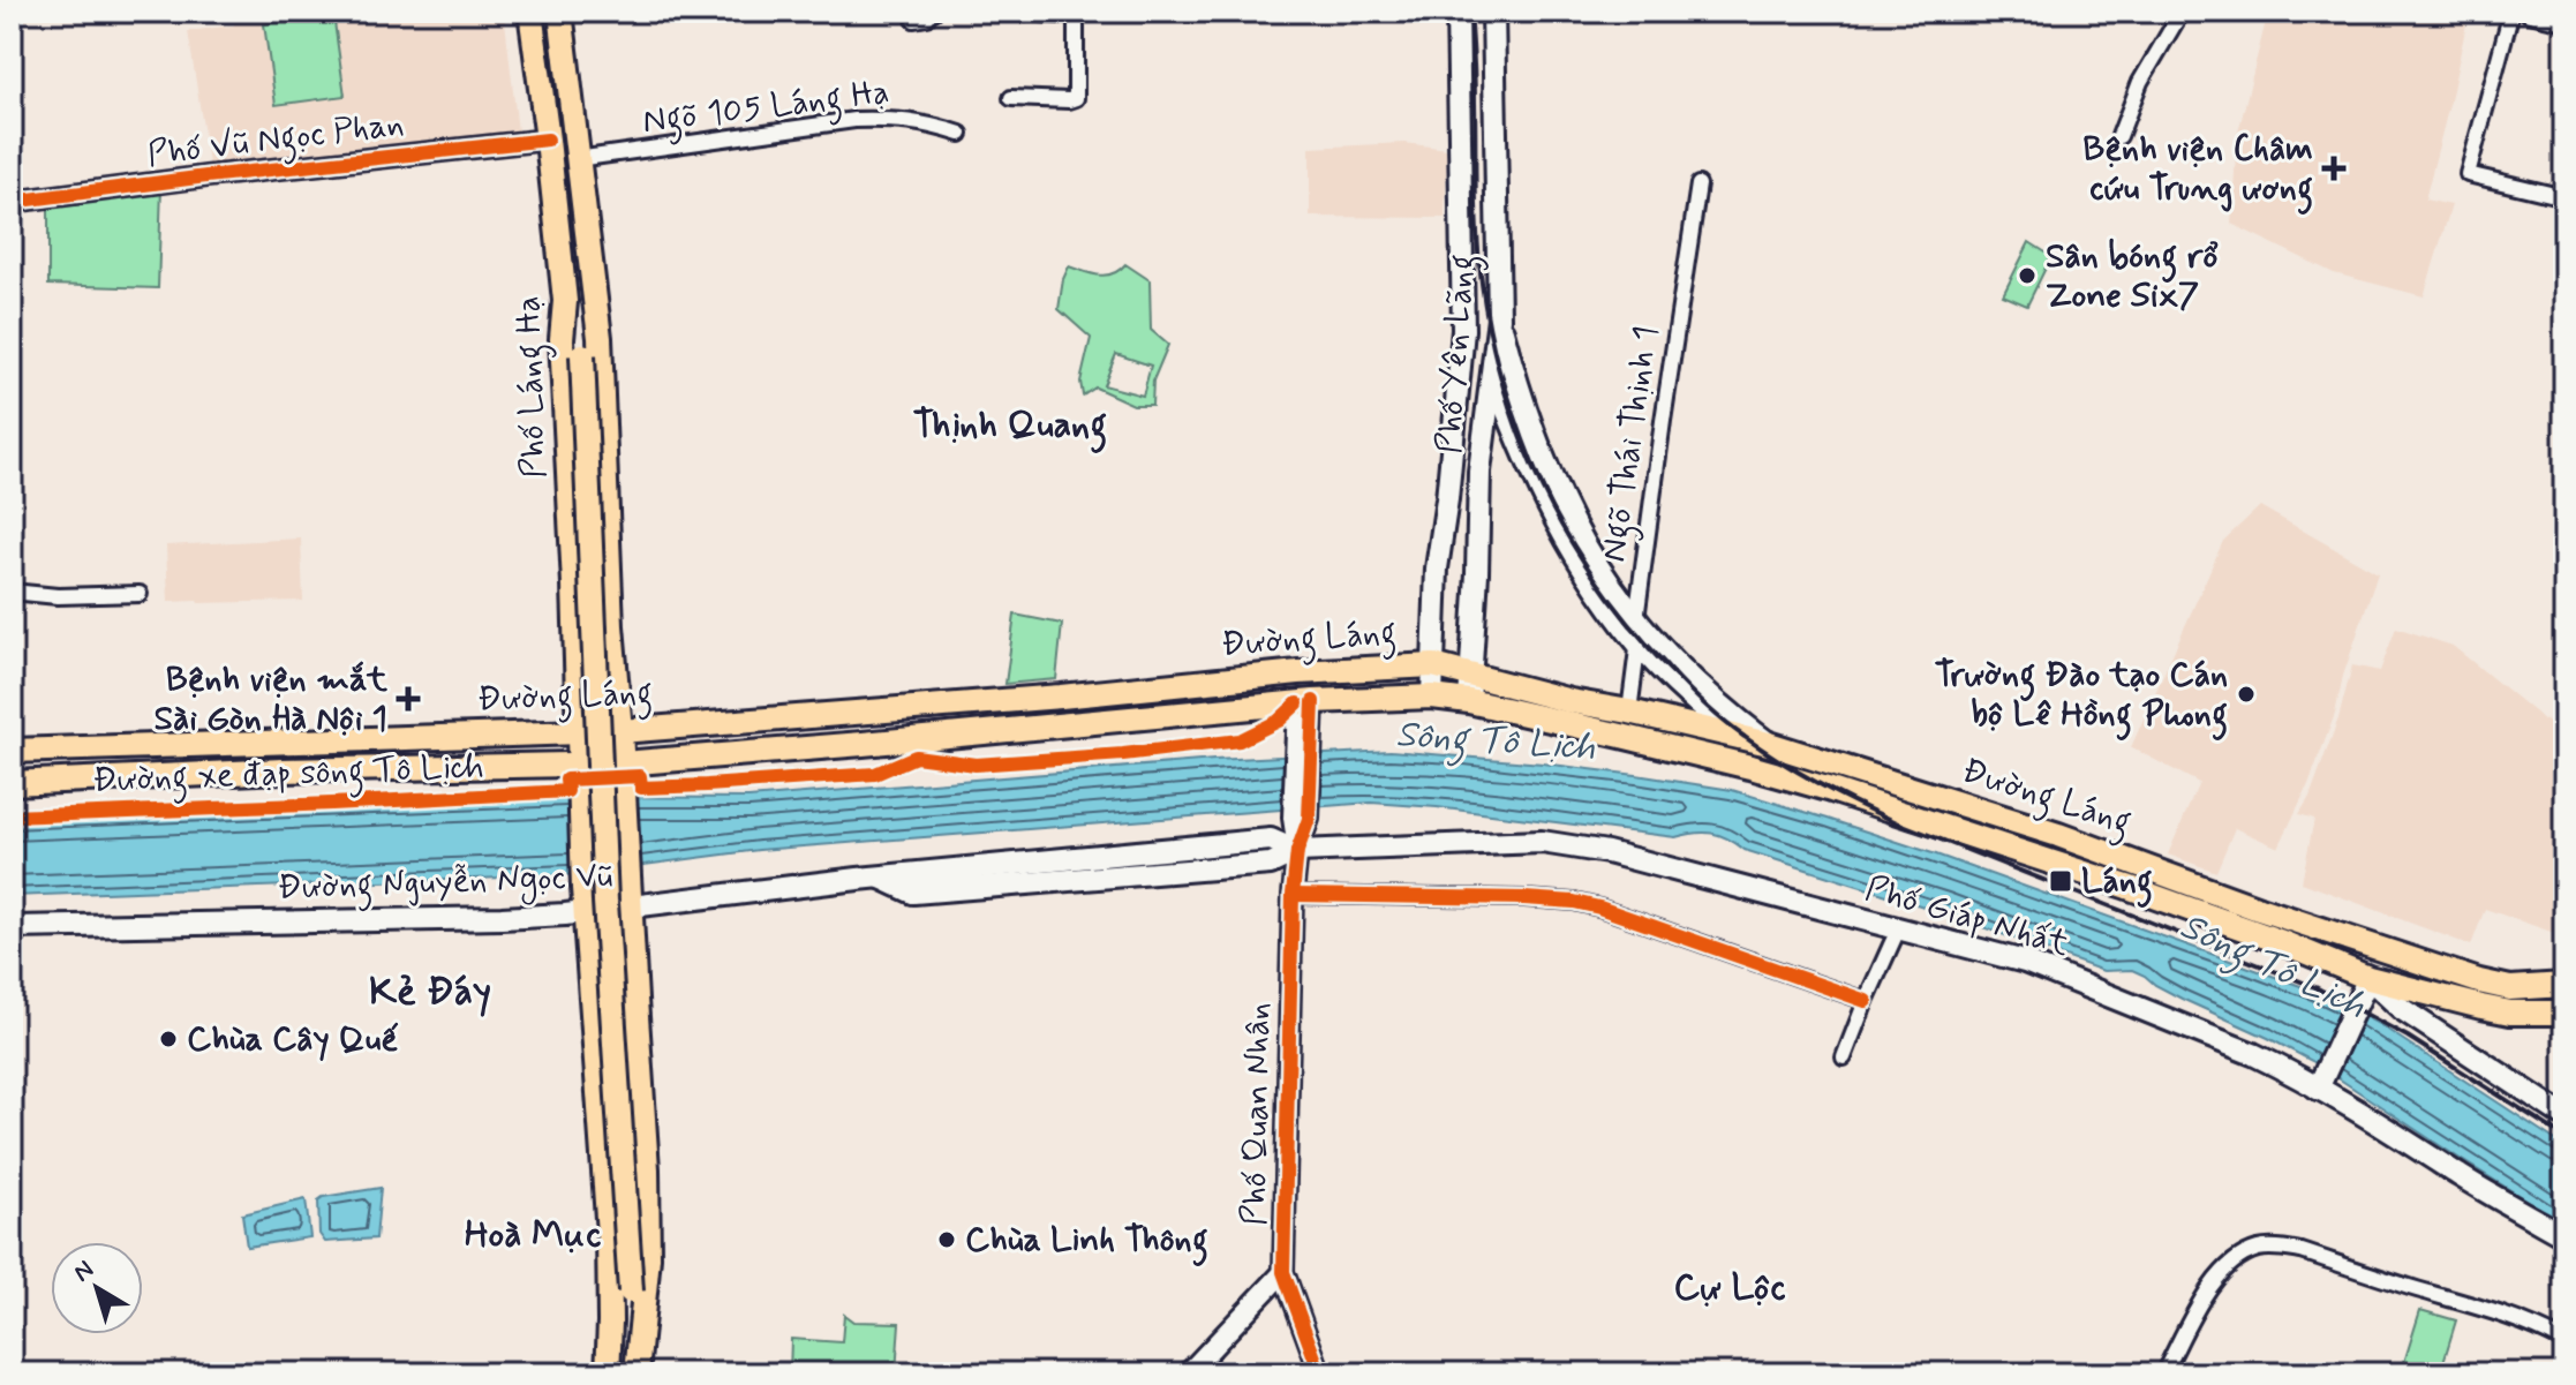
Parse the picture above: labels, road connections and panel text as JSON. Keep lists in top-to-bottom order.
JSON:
{
  "streets": {
    "main road": [
      "Phố Yên Lãng",
      "Phố Láng Hạ",
      "Đường Láng",
      "Đường Nguyễn Ngọc Vũ",
      "Phố Giáp Nhất"
    ],
    "street": [
      "Ngõ 105 Láng Hạ",
      "Phố Vũ Ngọc Phan",
      "Ngõ Thái Thịnh 1",
      "Phố Quan Nhân"
    ],
    "cycle path": ["Đường xe đạp sông Tô Lịch"]
  },
  "crossings": [
    ["Ngõ 105 Láng Hạ", "Phố Láng Hạ"],
    ["Phố Vũ Ngọc Phan", "Phố Láng Hạ"],
    ["Phố Yên Lãng", "Đường Láng"],
    ["Phố Láng Hạ", "Đường Láng"],
    ["Phố Láng Hạ", "Đường Nguyễn Ngọc Vũ"],
    ["Ngõ Thái Thịnh 1", "Đường Láng"],
    ["Đường Láng", "Phố Quan Nhân"],
    ["Đường Nguyễn Ngọc Vũ", "Phố Giáp Nhất"],
    ["Đường Nguyễn Ngọc Vũ", "Phố Quan Nhân"],
    ["Phố Giáp Nhất", "Phố Quan Nhân"]
  ],
  "districts": [
    "Thịnh Quang",
    "Kẻ Đáy",
    "Hoà Mục",
    "Cự Lộc"
  ],
  "water": ["Sông Tô Lịch"],
  "places": {
    "health": ["Bệnh viện Châm cứu Trung ương", "Bệnh viện mắt Sài Gòn Hà Nội 1"],
    "other": [
      "Sân bóng rổ Zone Six7",
      "Trường Đào tạo Cán bộ Lê Hồng Phong",
      "Chùa Cây Quế",
      "Chùa Linh Thông"
    ],
    "transit": ["Láng"]
  },
  "north": "top left"
}
